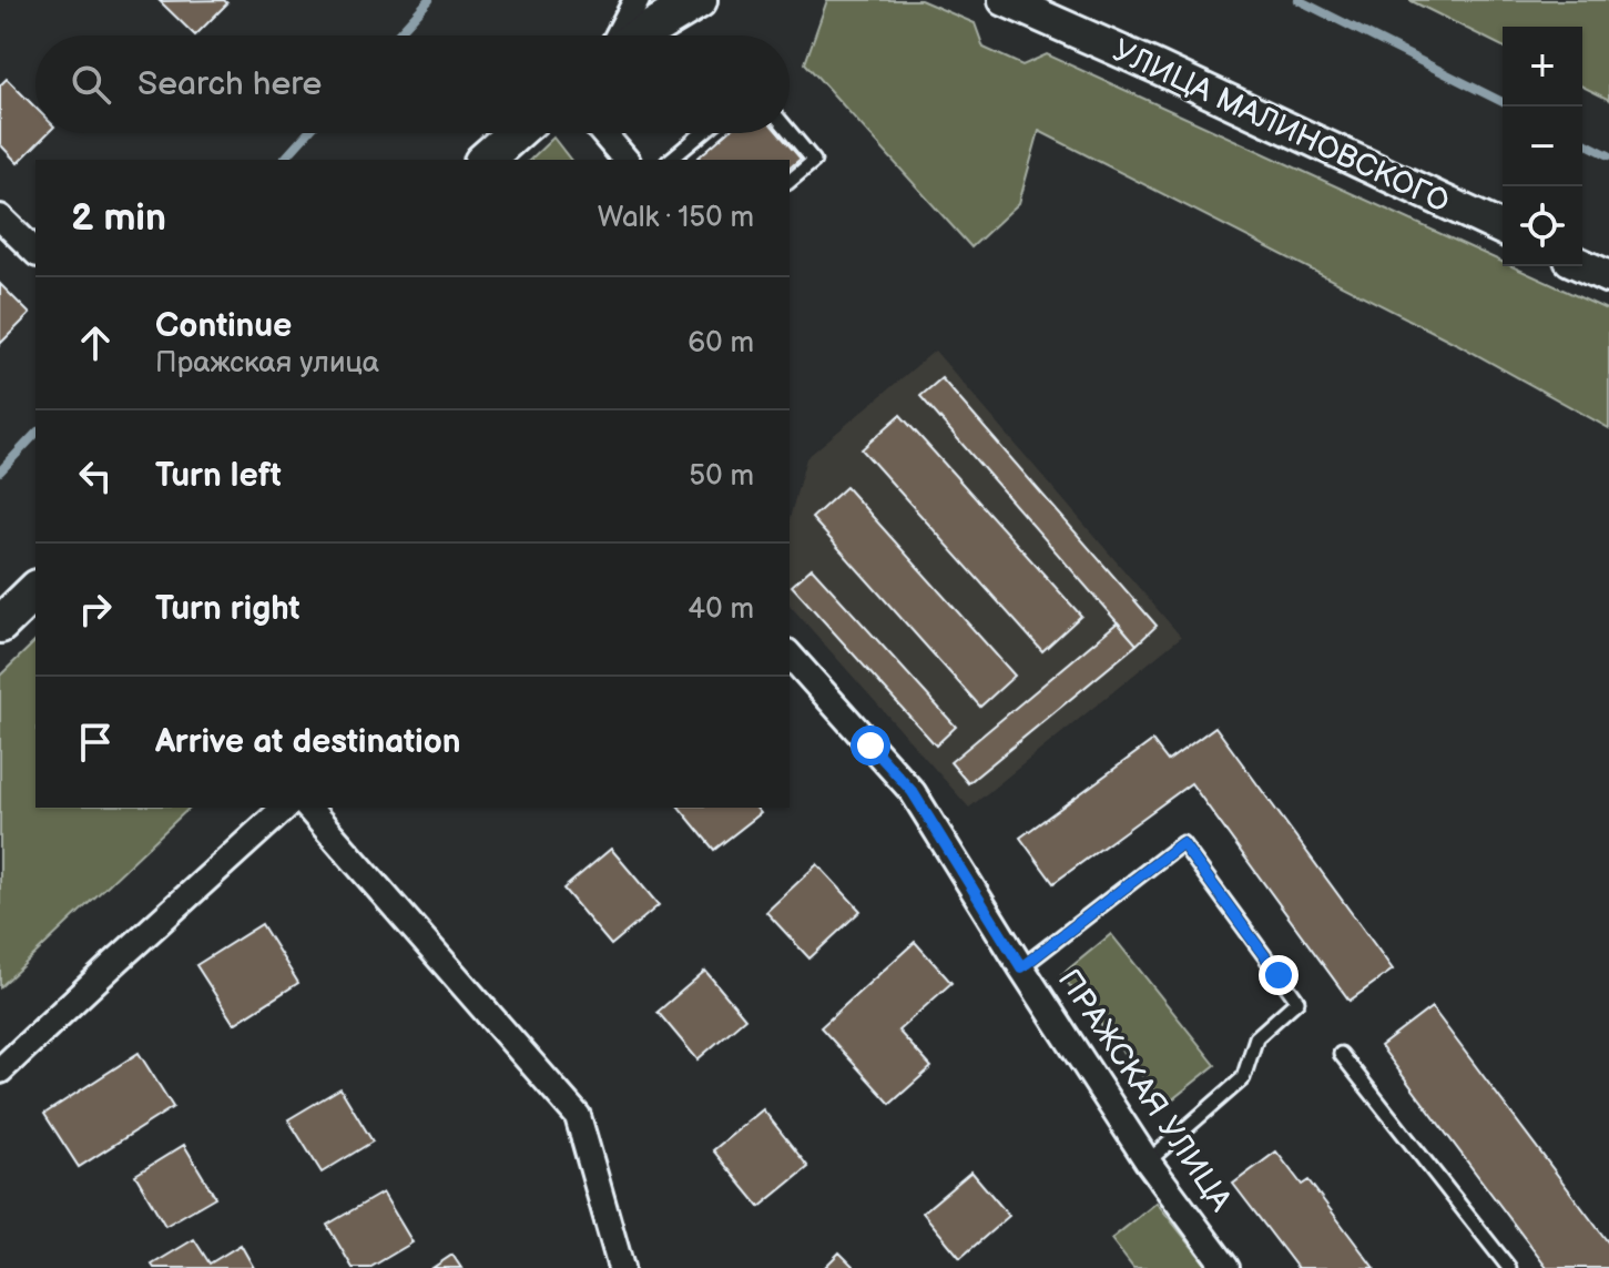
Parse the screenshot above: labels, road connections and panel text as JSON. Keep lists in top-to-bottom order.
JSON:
{
  "streets": {
    "street": ["УЛИЦА МАЛИНОВСКОГО", "ПРАЖСКАЯ УЛИЦА"]
  },
  "page": {
    "map_buttons": ["+", "−"],
    "search": "Search here",
    "heading": ["2 min", "Walk · 150 m"],
    "list": [
      ["Continue", "Пражская улица", "60 m"],
      ["Turn left", "50 m"],
      ["Turn right", "40 m"],
      "Arrive at destination"
    ]
  }
}
